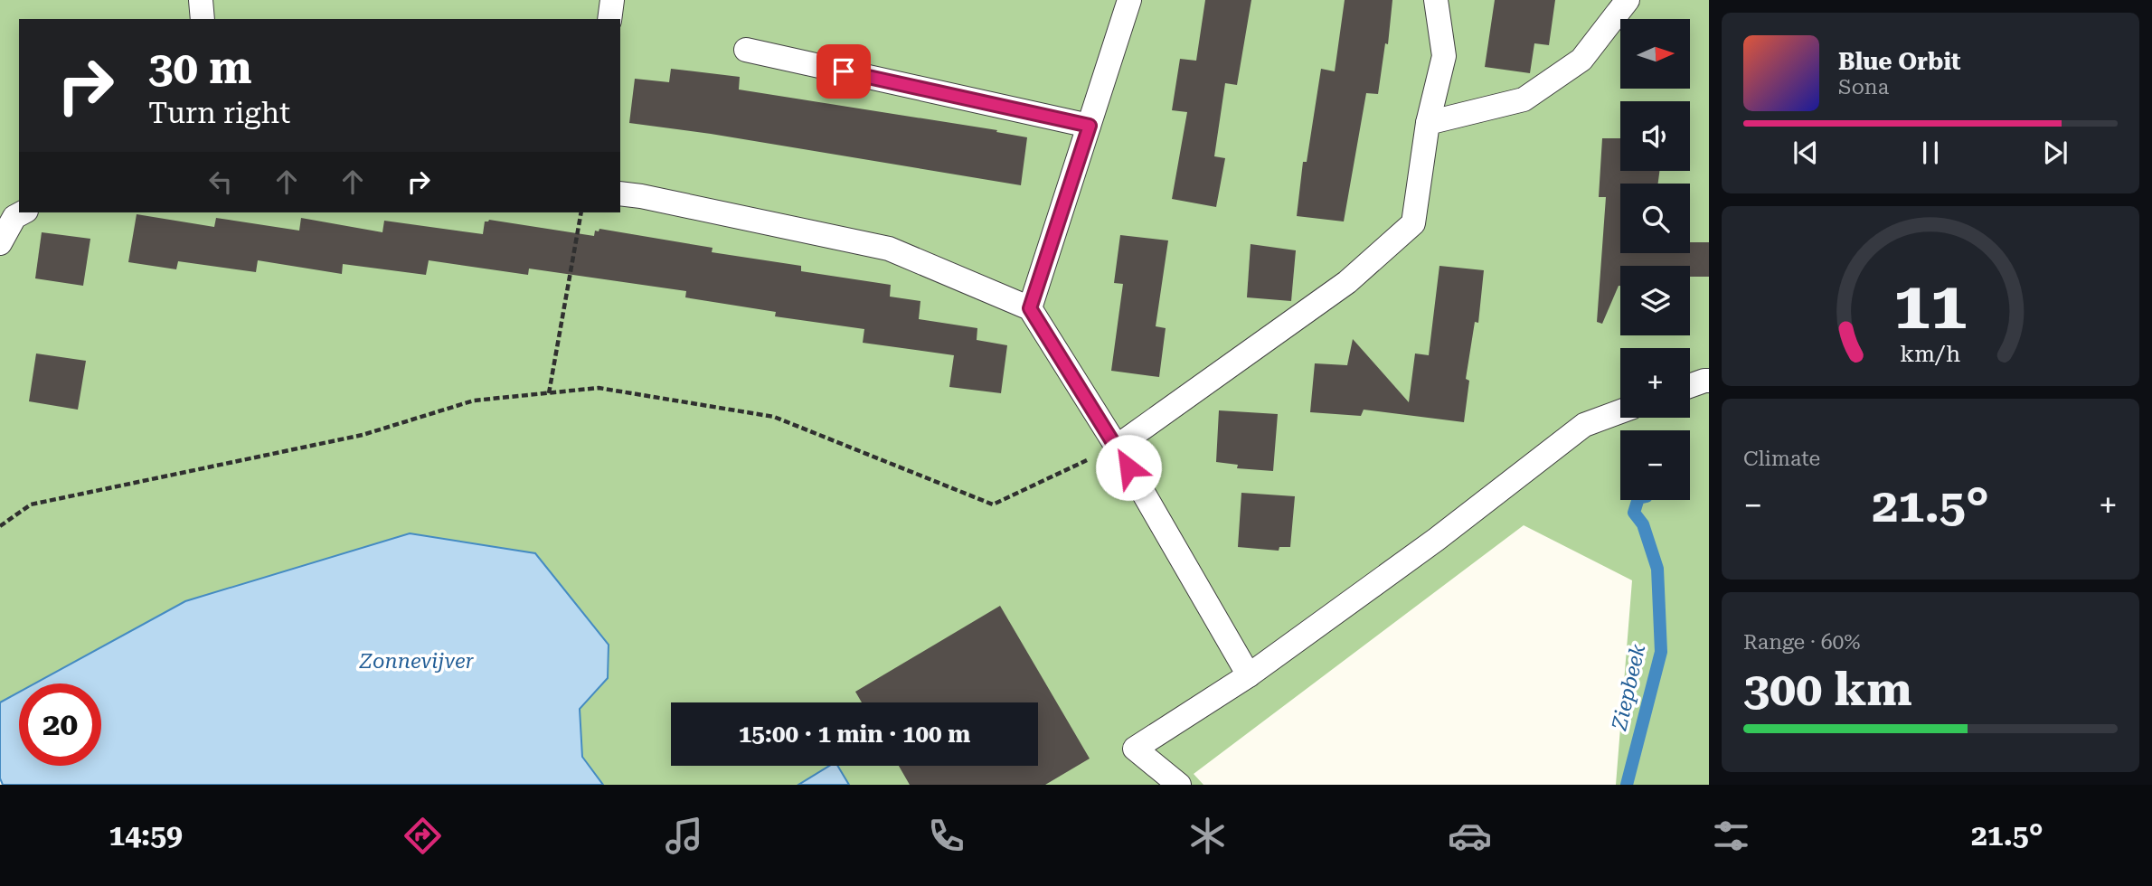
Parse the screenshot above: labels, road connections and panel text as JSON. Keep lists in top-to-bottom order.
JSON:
{
  "water": ["Zonnevijver", "Ziepbeek"],
  "north": "right",
  "page": {
    "map_buttons": ["+", "−"],
    "turn": ["30 m", "Turn right"],
    "song": ["Blue Orbit", "Sona"],
    "tile": [
      "Climate",
      ["Range · 60%", "300 km"]
    ],
    "heat": ["−", "21.5°", "+"],
    "limit": "20",
    "trip": "15:00 · 1 min · 100 m",
    "tabs": ["14:59", "21.5°"],
    "gauge": ["11", "km/h"]
  }
}
